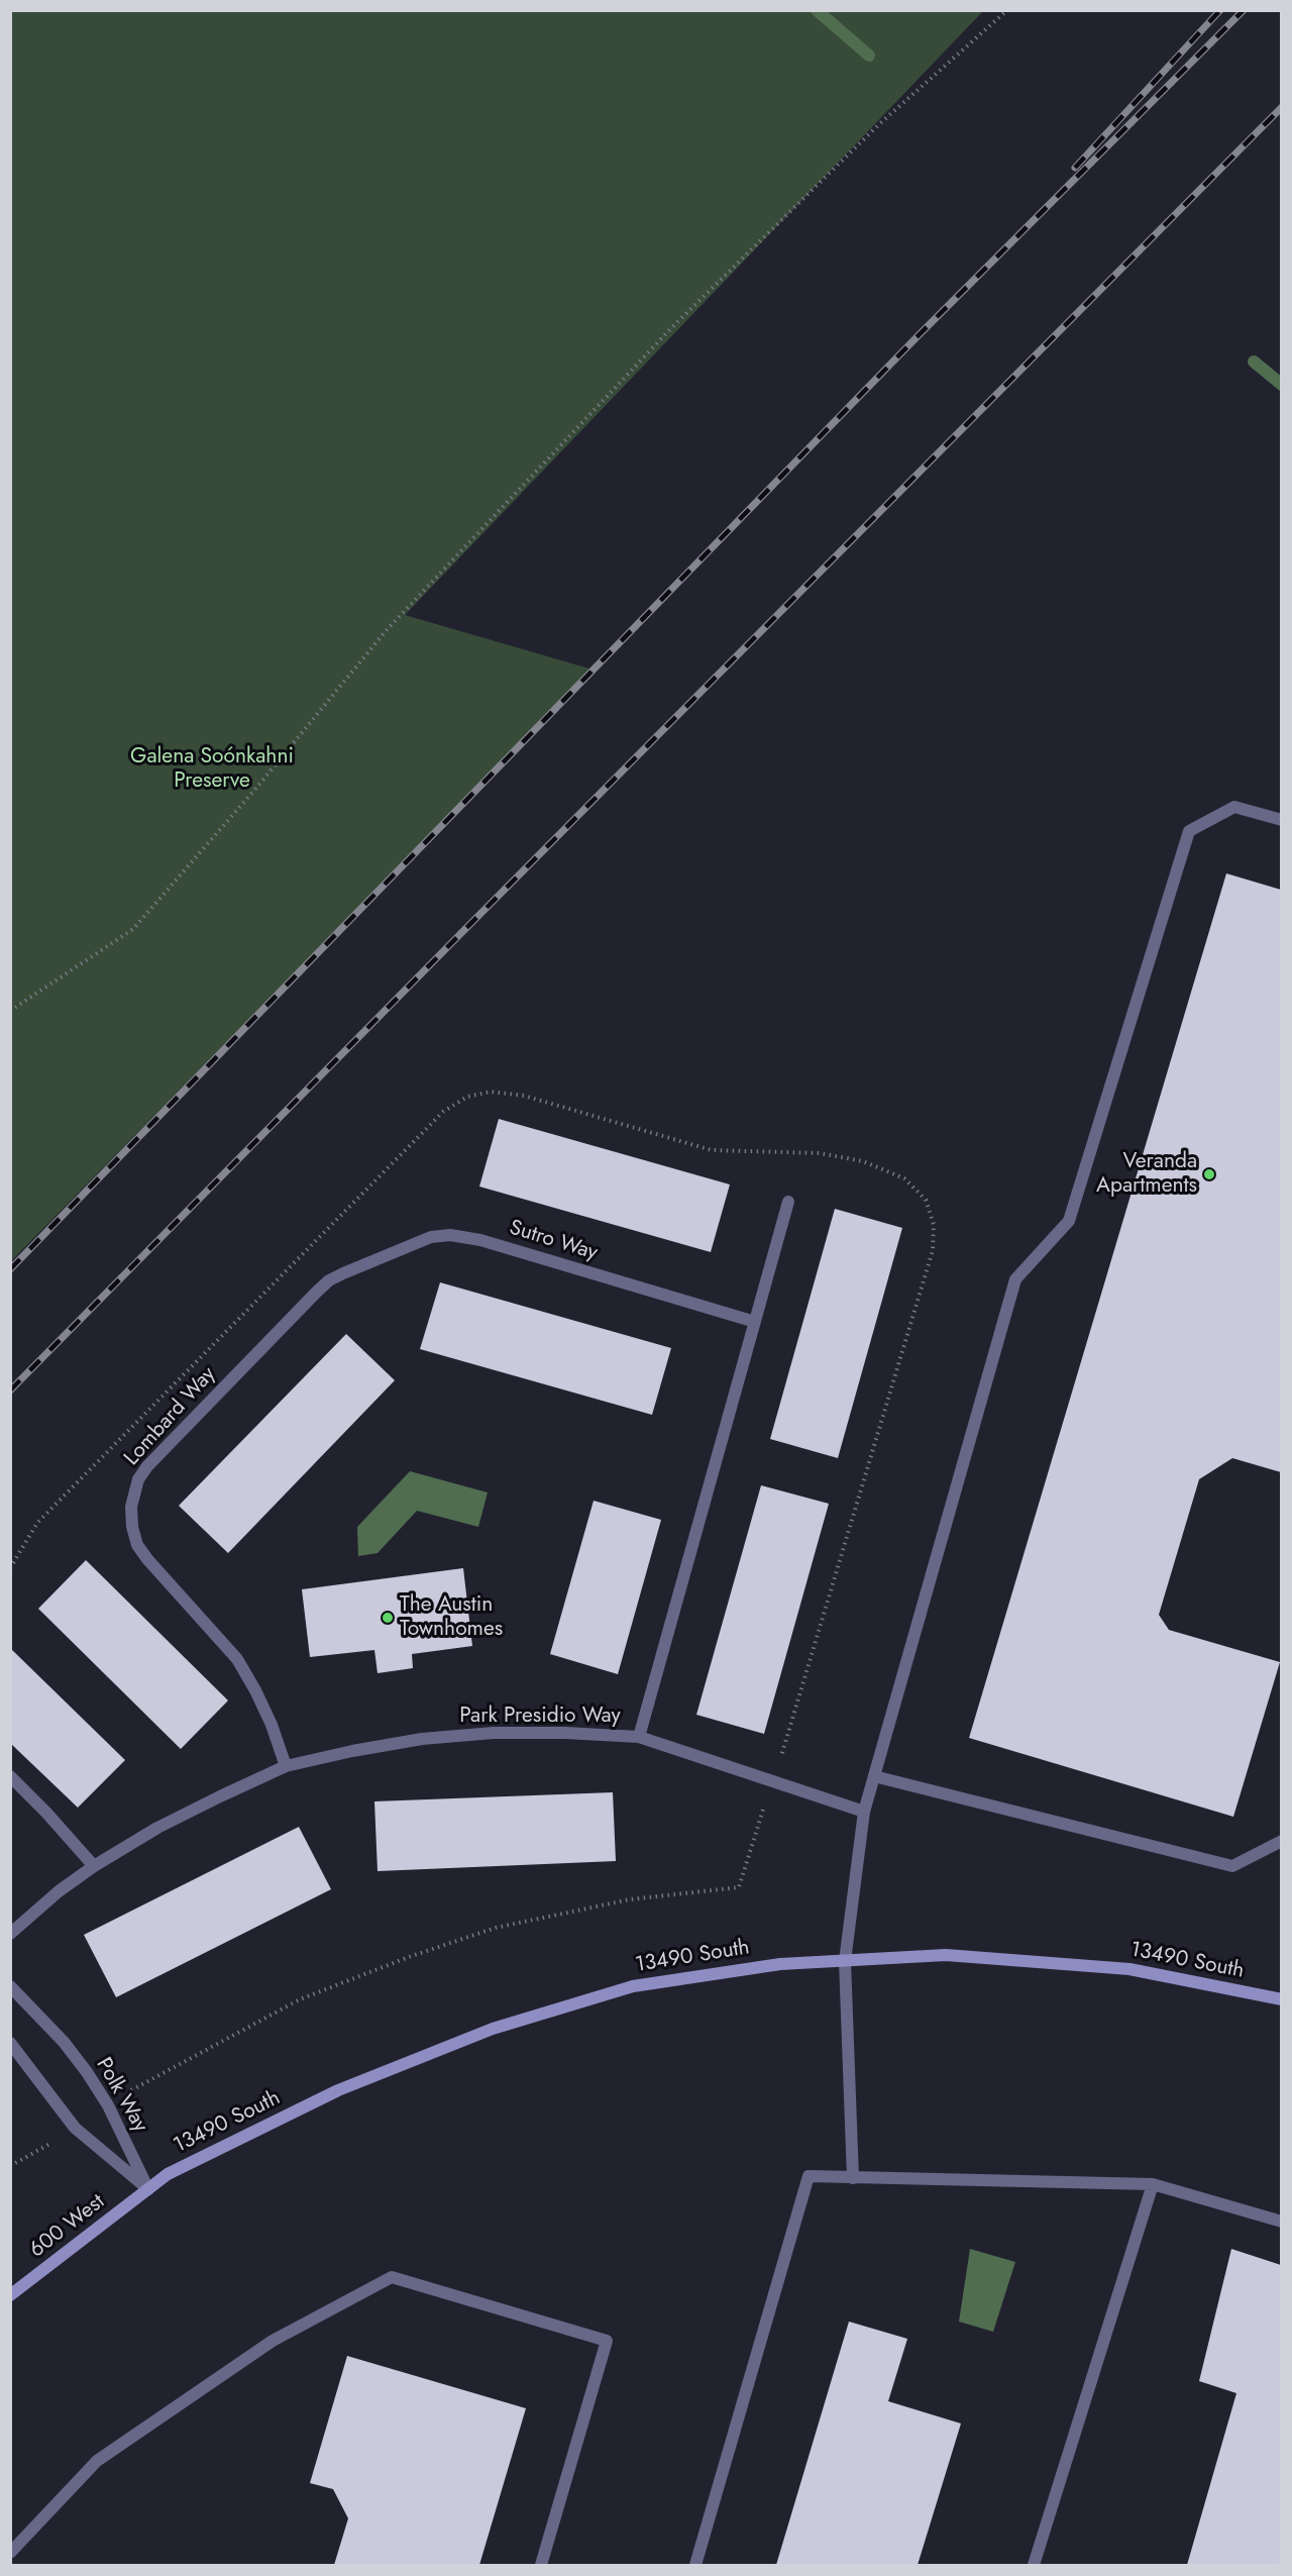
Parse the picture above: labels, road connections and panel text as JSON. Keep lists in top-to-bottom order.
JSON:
{
  "streets": {
    "main road": ["13490 South", "600 West"],
    "lane": [
      "Sutro Way",
      "Lombard Way",
      "Park Presidio Way",
      "Polk Way"
    ]
  },
  "crossings": [
    ["Sutro Way", "Lombard Way"],
    ["Sutro Way", "Park Presidio Way"],
    ["Lombard Way", "Park Presidio Way"],
    ["13490 South", "Polk Way"],
    ["13490 South", "600 West"],
    ["Polk Way", "600 West"]
  ],
  "parks": ["Galena Soónkahni Preserve"],
  "places": ["Veranda Apartments", "The Austin Townhomes"]
}
